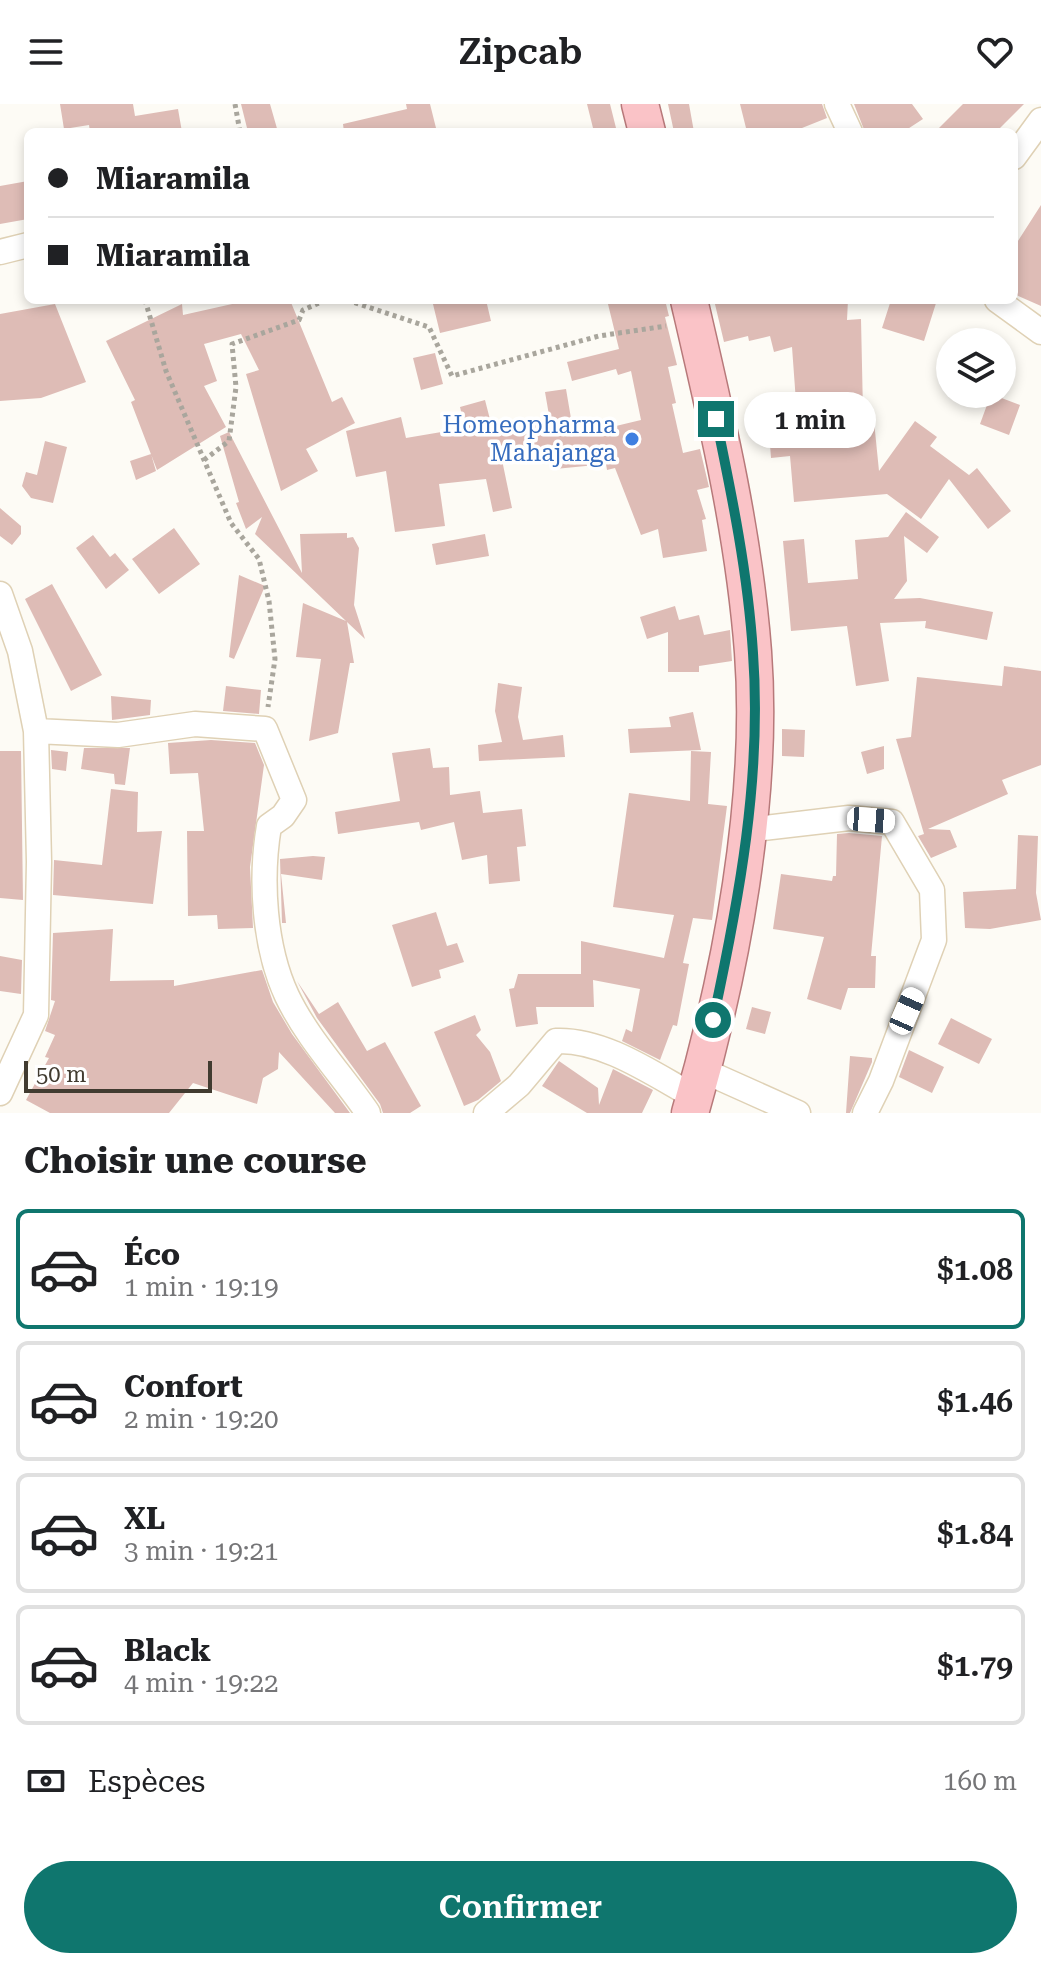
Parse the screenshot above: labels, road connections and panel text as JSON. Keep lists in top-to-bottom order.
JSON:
{
  "places": ["Homeopharma Mahajanga"],
  "scale_bar": "50 m",
  "page": {
    "header": "Zipcab",
    "banner": ["Miaramila", "Miaramila"],
    "bubble": "1 min",
    "scale": "50 m",
    "heading": "Choisir une course",
    "list": [
      {
        "name": "Éco",
        "note": "1 min · 19:19",
        "value": "$1.08"
      },
      {
        "name": "Confort",
        "note": "2 min · 19:20",
        "value": "$1.46"
      },
      {
        "name": "XL",
        "note": "3 min · 19:21",
        "value": "$1.84"
      },
      {
        "name": "Black",
        "note": "4 min · 19:22",
        "value": "$1.79"
      }
    ],
    "pay": ["Espèces", "160 m"],
    "buttons": "Confirmer"
  }
}
